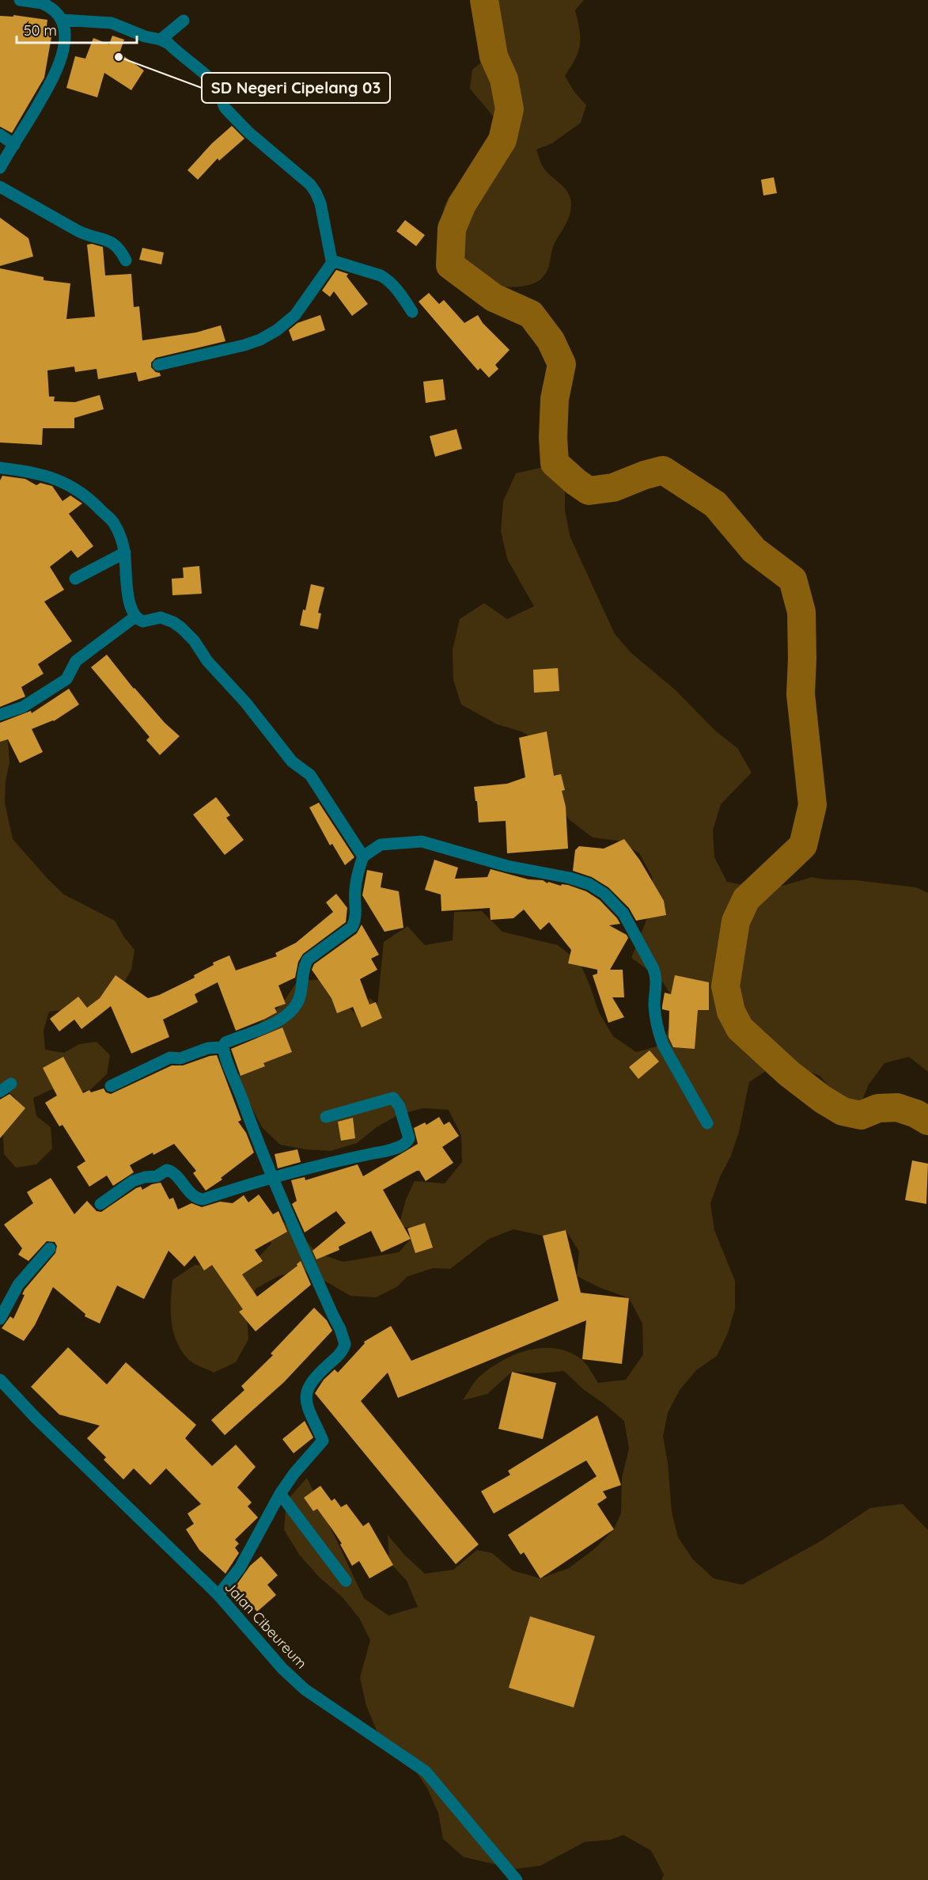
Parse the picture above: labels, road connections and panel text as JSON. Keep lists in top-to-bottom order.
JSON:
{
  "streets": {
    "street": ["Jalan Cibeureum"]
  },
  "places": ["SD Negeri Cipelang 03"],
  "scale_bar": "50 m"
}
